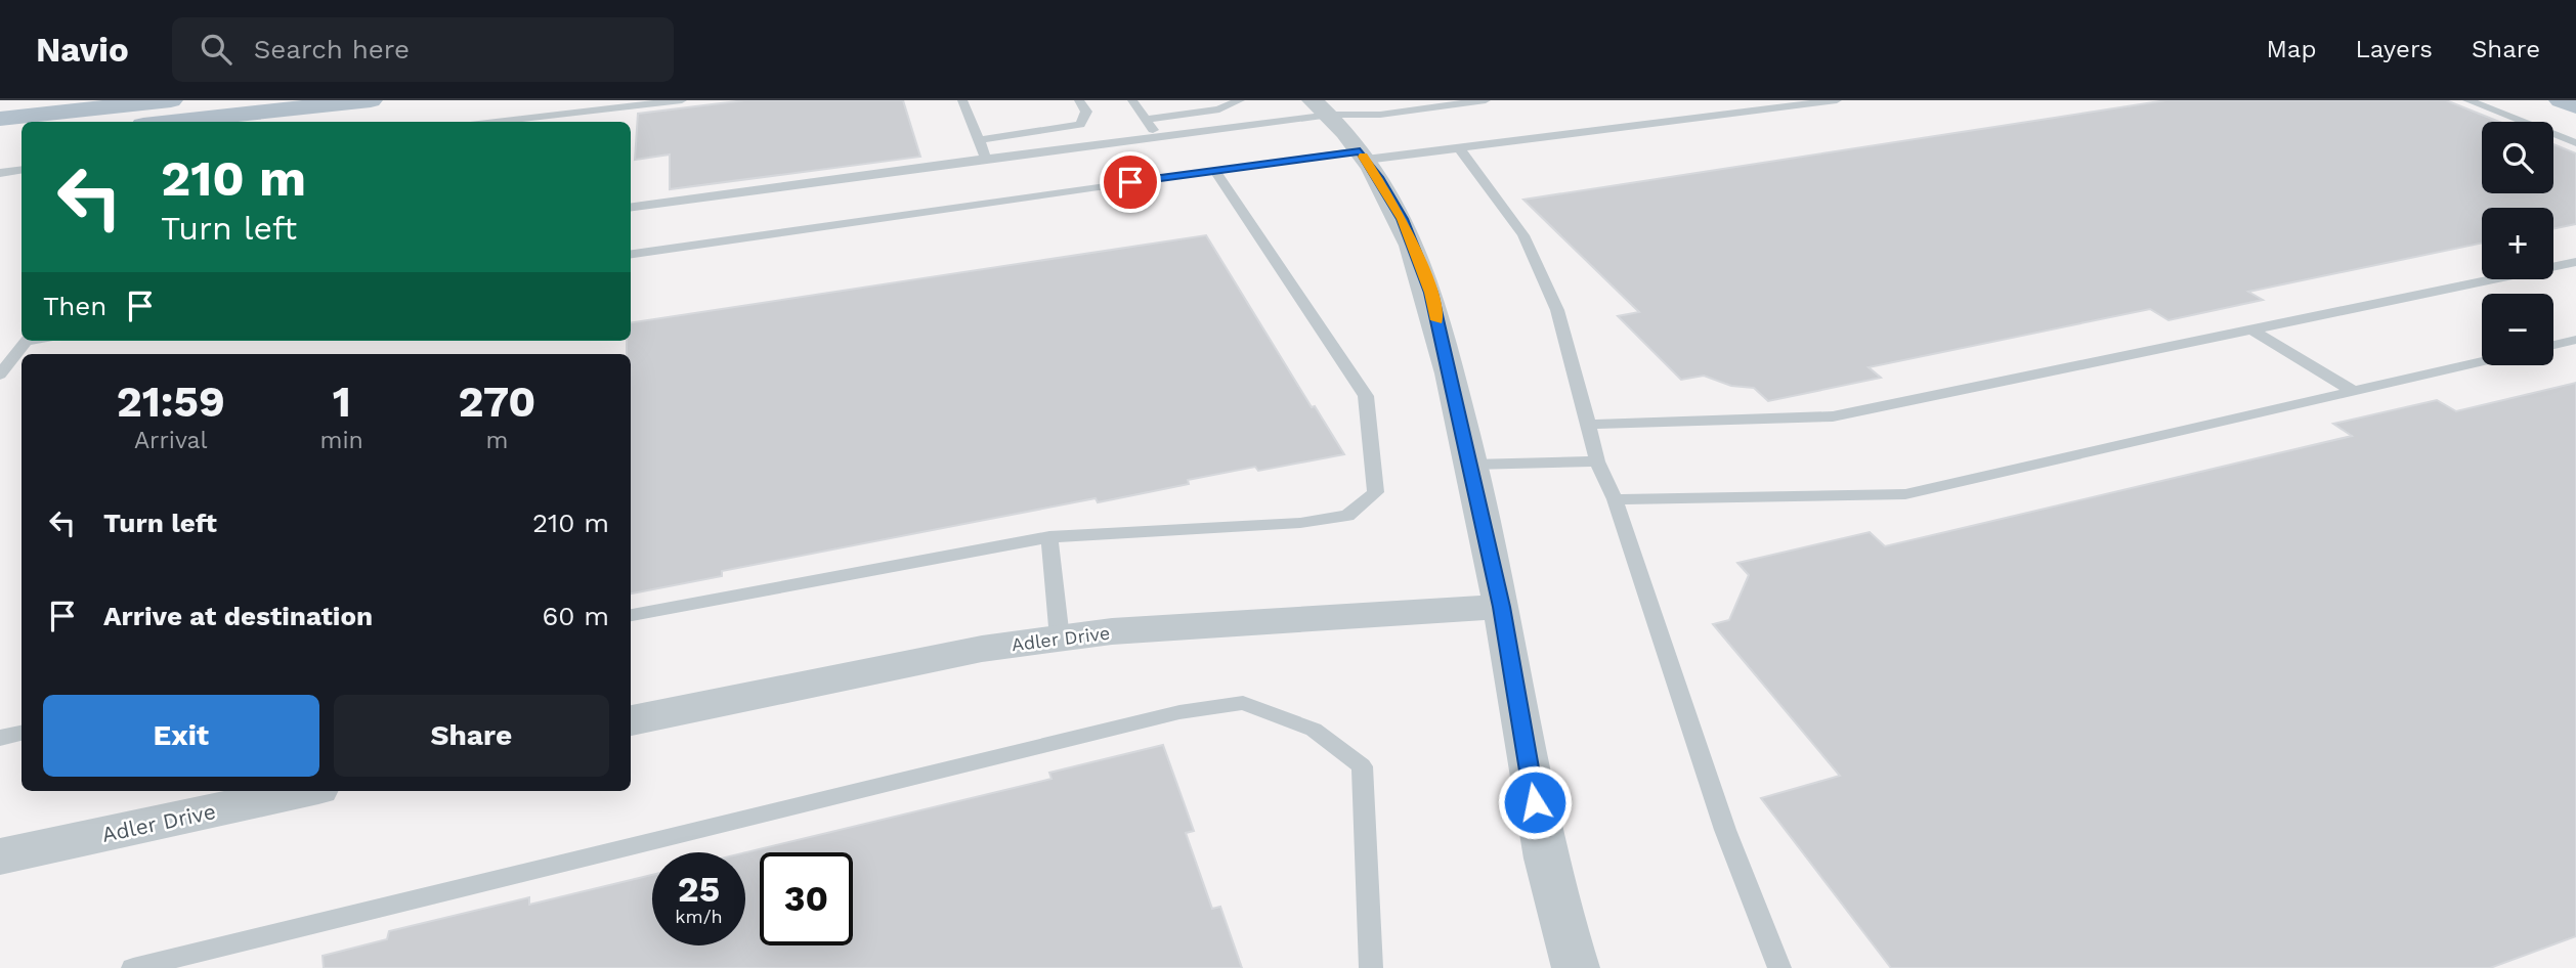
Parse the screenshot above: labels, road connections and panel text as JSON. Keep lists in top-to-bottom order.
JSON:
{
  "streets": {
    "street": ["Adler Drive"]
  },
  "page": {
    "header": "Navio",
    "search": "Search here",
    "nav": ["Map", "Layers", "Share"],
    "map_buttons": ["+", "−"],
    "turn": ["210 m", "Turn left"],
    "then": "Then",
    "eta": [
      "21:59",
      "Arrival",
      "1",
      "min",
      "270",
      "m"
    ],
    "list": [
      {
        "name": "Turn left",
        "value": "210 m"
      },
      {
        "name": "Arrive at destination",
        "value": "60 m"
      }
    ],
    "buttons": ["Exit", "Share"],
    "speed": "25 km/h",
    "limit": "30"
  }
}
